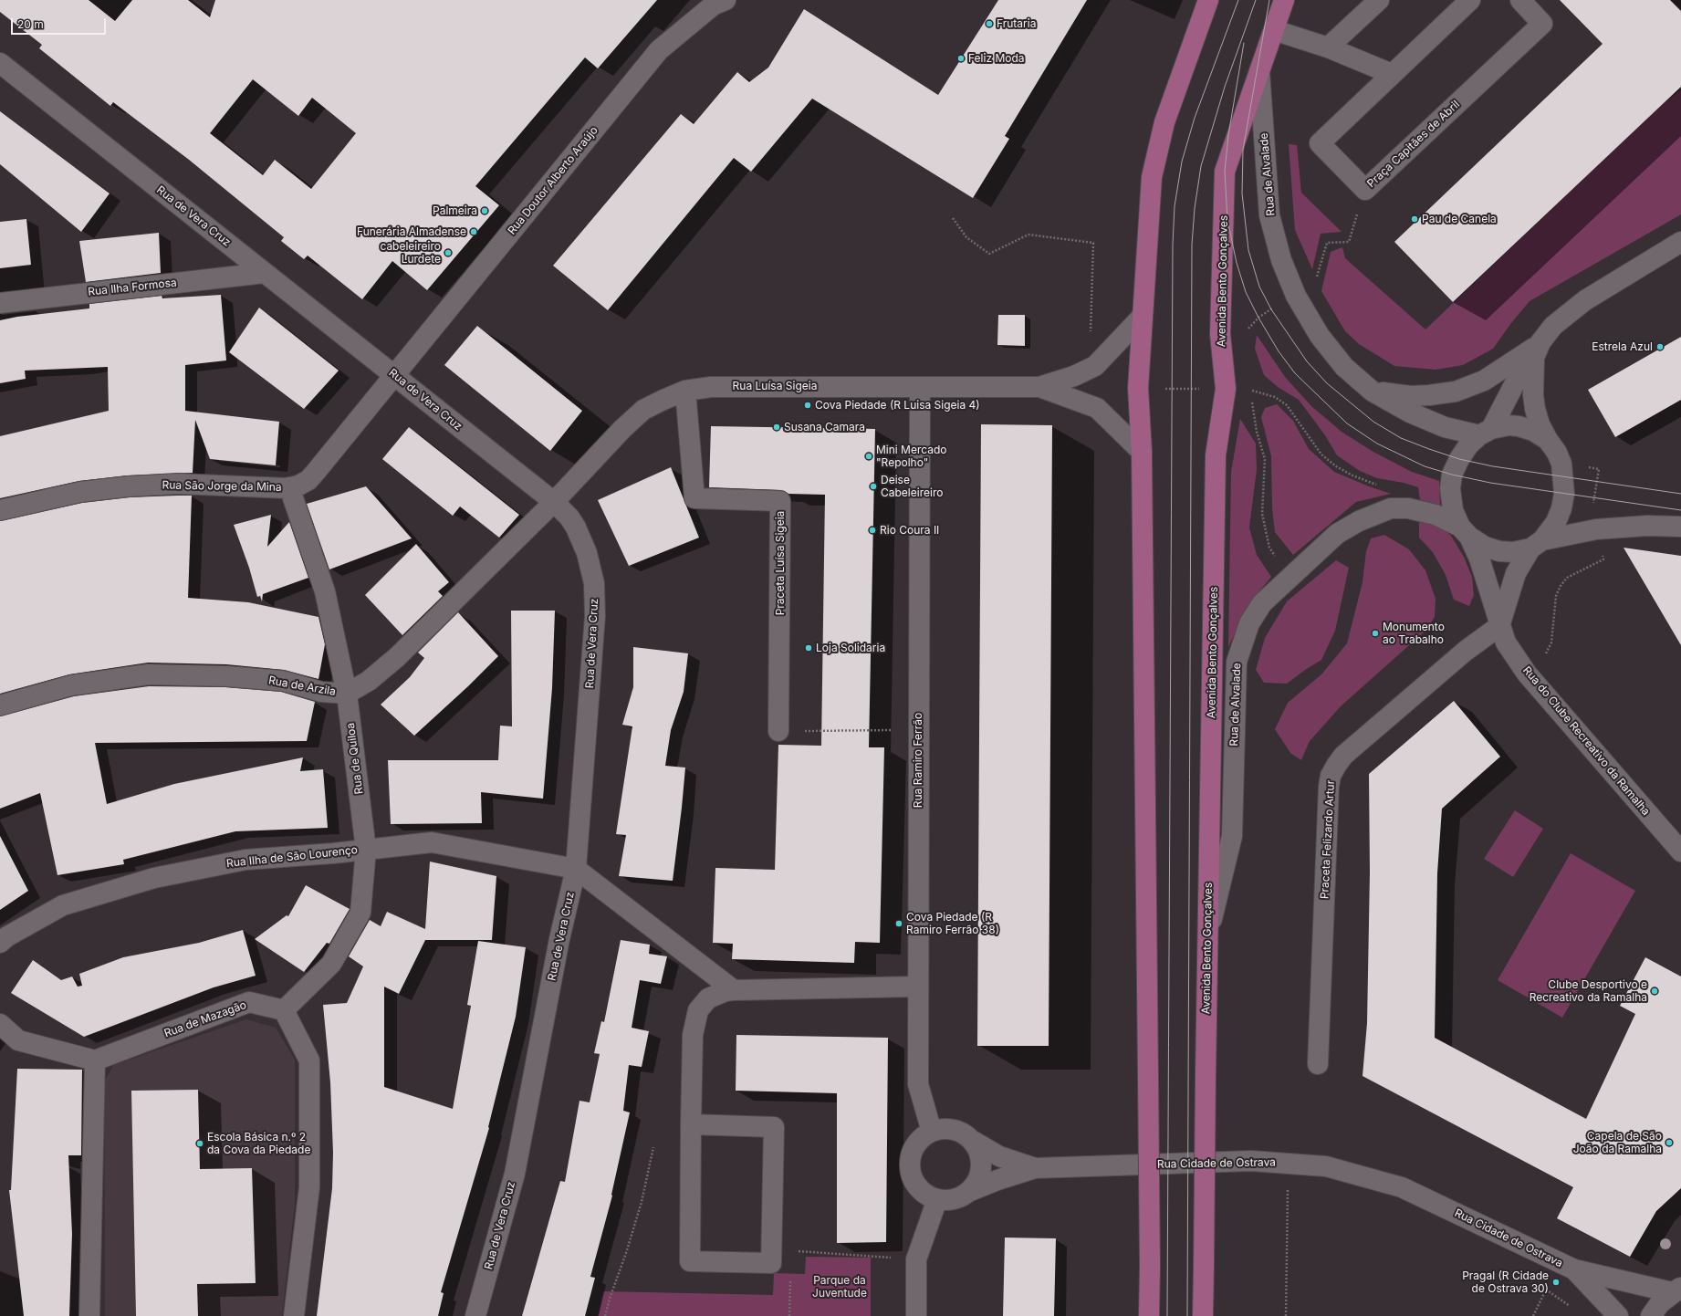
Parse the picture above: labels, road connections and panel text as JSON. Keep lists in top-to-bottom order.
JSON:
{
  "streets": {
    "main road": ["Avenida Bento Gonçalves"],
    "street": [
      "Praça Capitães de Abril",
      "Rua de Alvalade",
      "Rua Doutor Alberto Araújo",
      "Rua de Vera Cruz",
      "Rua Ilha Formosa",
      "Rua Luísa Sigeia",
      "Rua São Jorge da Mina",
      "Praceta Luísa Sigeia",
      "Rua de Arzila",
      "Rua do Clube Recreativo da Ramalha",
      "Rua de Quiloa",
      "Rua Ramiro Ferrão",
      "Praceta Felizardo Artur",
      "Rua Ilha de São Lourenço",
      "Rua de Mazagão",
      "Rua Cidade de Ostrava"
    ]
  },
  "crossings": [
    ["Rua de Alvalade", "Avenida Bento Gonçalves"],
    ["Rua de Alvalade", "Rua do Clube Recreativo da Ramalha"],
    ["Rua Doutor Alberto Araújo", "Rua de Vera Cruz"],
    ["Rua Doutor Alberto Araújo", "Rua São Jorge da Mina"],
    ["Rua de Vera Cruz", "Rua Ilha Formosa"],
    ["Rua de Vera Cruz", "Rua Luísa Sigeia"],
    ["Rua de Vera Cruz", "Rua São Jorge da Mina"],
    ["Rua de Vera Cruz", "Rua de Arzila"],
    ["Rua de Vera Cruz", "Rua Ilha de São Lourenço"],
    ["Rua Luísa Sigeia", "Praceta Luísa Sigeia"],
    ["Rua Luísa Sigeia", "Rua de Arzila"],
    ["Rua Luísa Sigeia", "Rua Ramiro Ferrão"],
    ["Rua São Jorge da Mina", "Rua de Quiloa"],
    ["Rua de Arzila", "Rua de Quiloa"],
    ["Rua do Clube Recreativo da Ramalha", "Praceta Felizardo Artur"],
    ["Rua de Quiloa", "Rua Ilha de São Lourenço"],
    ["Rua de Quiloa", "Rua de Mazagão"],
    ["Rua Ramiro Ferrão", "Rua Cidade de Ostrava"]
  ],
  "parks": ["Parque da Juventude"],
  "places": [
    "Frutaria",
    "Feliz Moda",
    "Palmeira",
    "Pau de Canela",
    "Funerária Almadense",
    "cabeleireiro Lurdete",
    "Estrela Azul",
    "Cova Piedade (R Luisa Sigeia 4)",
    "Susana Camara",
    "Mini Mercado \"Repolho\"",
    "Deise Cabeleireiro",
    "Rio Coura II",
    "Monumento ao Trabalho",
    "Loja Solidaria",
    "Cova Piedade (R Ramiro Ferrão 38)",
    "Clube Desportivo e Recreativo da Ramalha",
    "Capela de São João da Ramalha",
    "Escola Básica n.º 2 da Cova da Piedade",
    "Pragal (R Cidade de Ostrava 30)"
  ],
  "scale_bar": "20 m"
}
